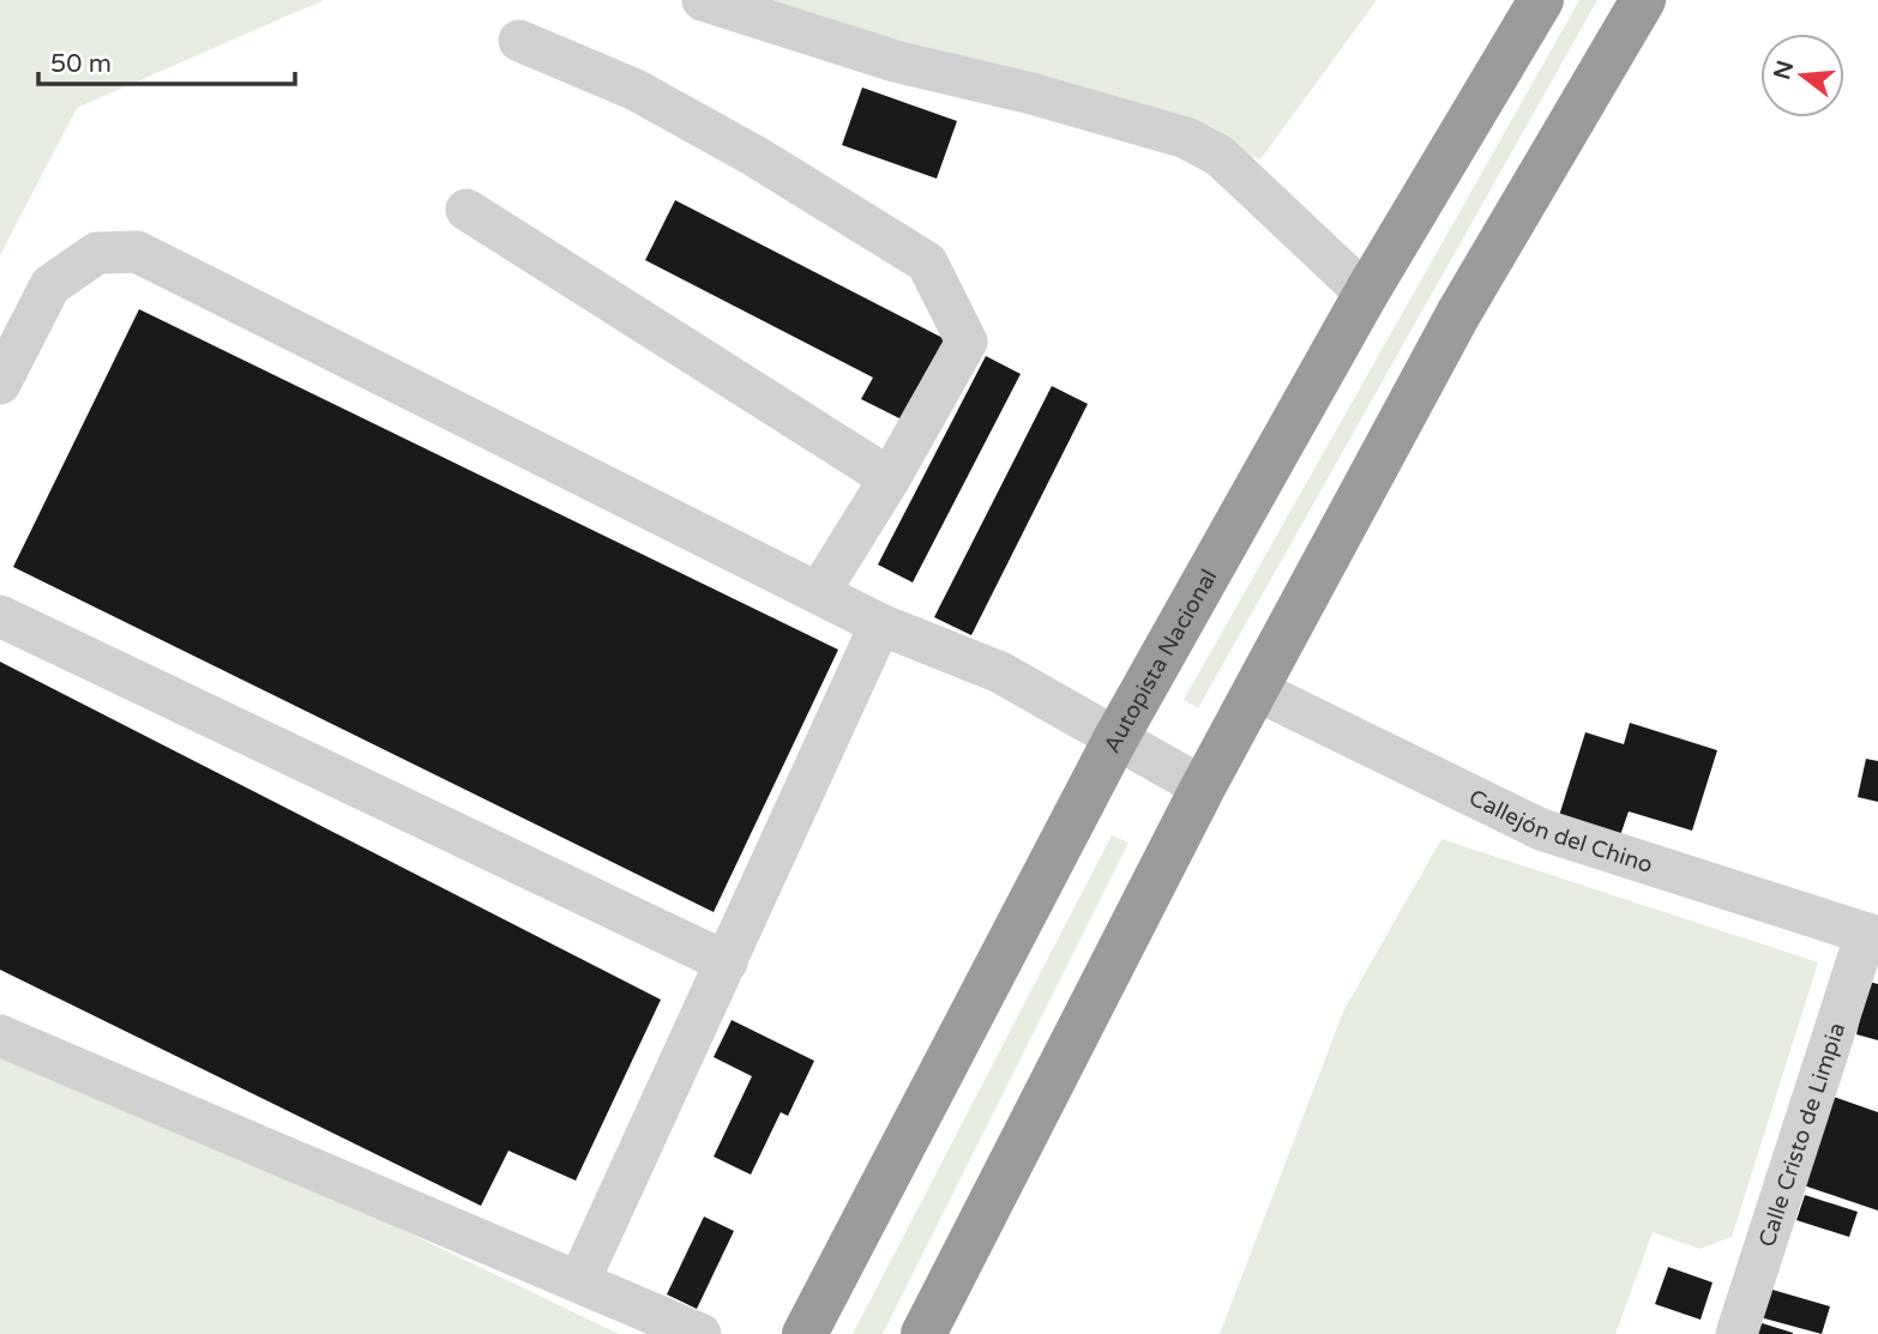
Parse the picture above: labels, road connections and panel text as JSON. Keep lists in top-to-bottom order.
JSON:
{
  "streets": {
    "highway": ["Autopista Nacional"],
    "street": ["Callejón del Chino", "Calle Cristo de Limpia"]
  },
  "crossings": [
    ["Callejón del Chino", "Calle Cristo de Limpia"]
  ],
  "scale_bar": "50 m",
  "north": "left"
}
